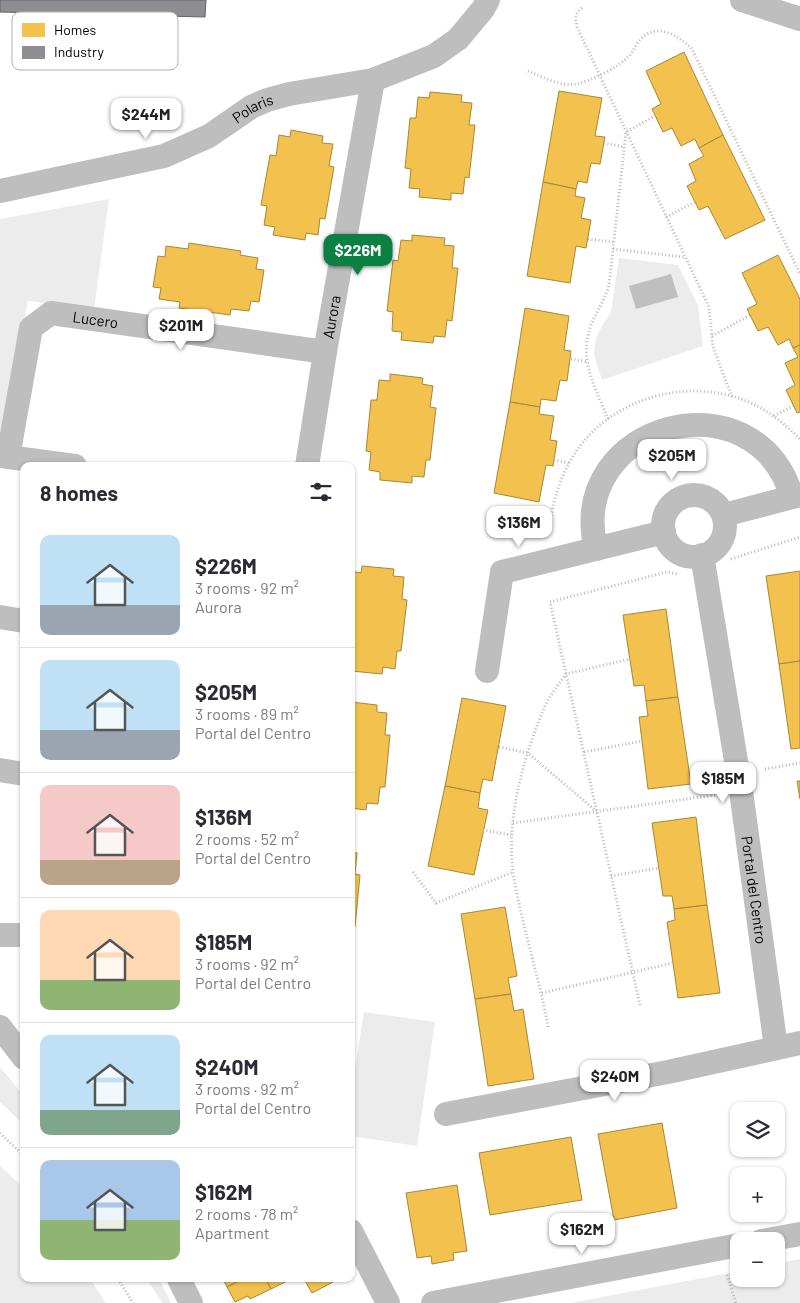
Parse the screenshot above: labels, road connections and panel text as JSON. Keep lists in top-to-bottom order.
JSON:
{
  "streets": {
    "street": [
      "Polaris",
      "Aurora",
      "Lucero",
      "Portal del Centro"
    ]
  },
  "crossings": [
    ["Polaris", "Aurora"],
    ["Aurora", "Lucero"]
  ],
  "legend": ["Homes", "Industry"],
  "page": {
    "price": [
      "$244M",
      "$226M",
      "$201M",
      "$205M",
      "$136M",
      "$185M",
      "$240M",
      "$162M"
    ],
    "heading": "8 homes",
    "list": [
      {
        "name": "$226M",
        "note": "3 rooms · 92 m² · Aurora"
      },
      {
        "name": "$205M",
        "note": "3 rooms · 89 m² · Portal del Centro"
      },
      {
        "name": "$136M",
        "note": "2 rooms · 52 m² · Portal del Centro"
      },
      {
        "name": "$185M",
        "note": "3 rooms · 92 m² · Portal del Centro"
      },
      {
        "name": "$240M",
        "note": "3 rooms · 92 m² · Portal del Centro"
      },
      {
        "name": "$162M",
        "note": "2 rooms · 78 m² · Apartment"
      }
    ],
    "map_buttons": ["+", "−"]
  }
}
